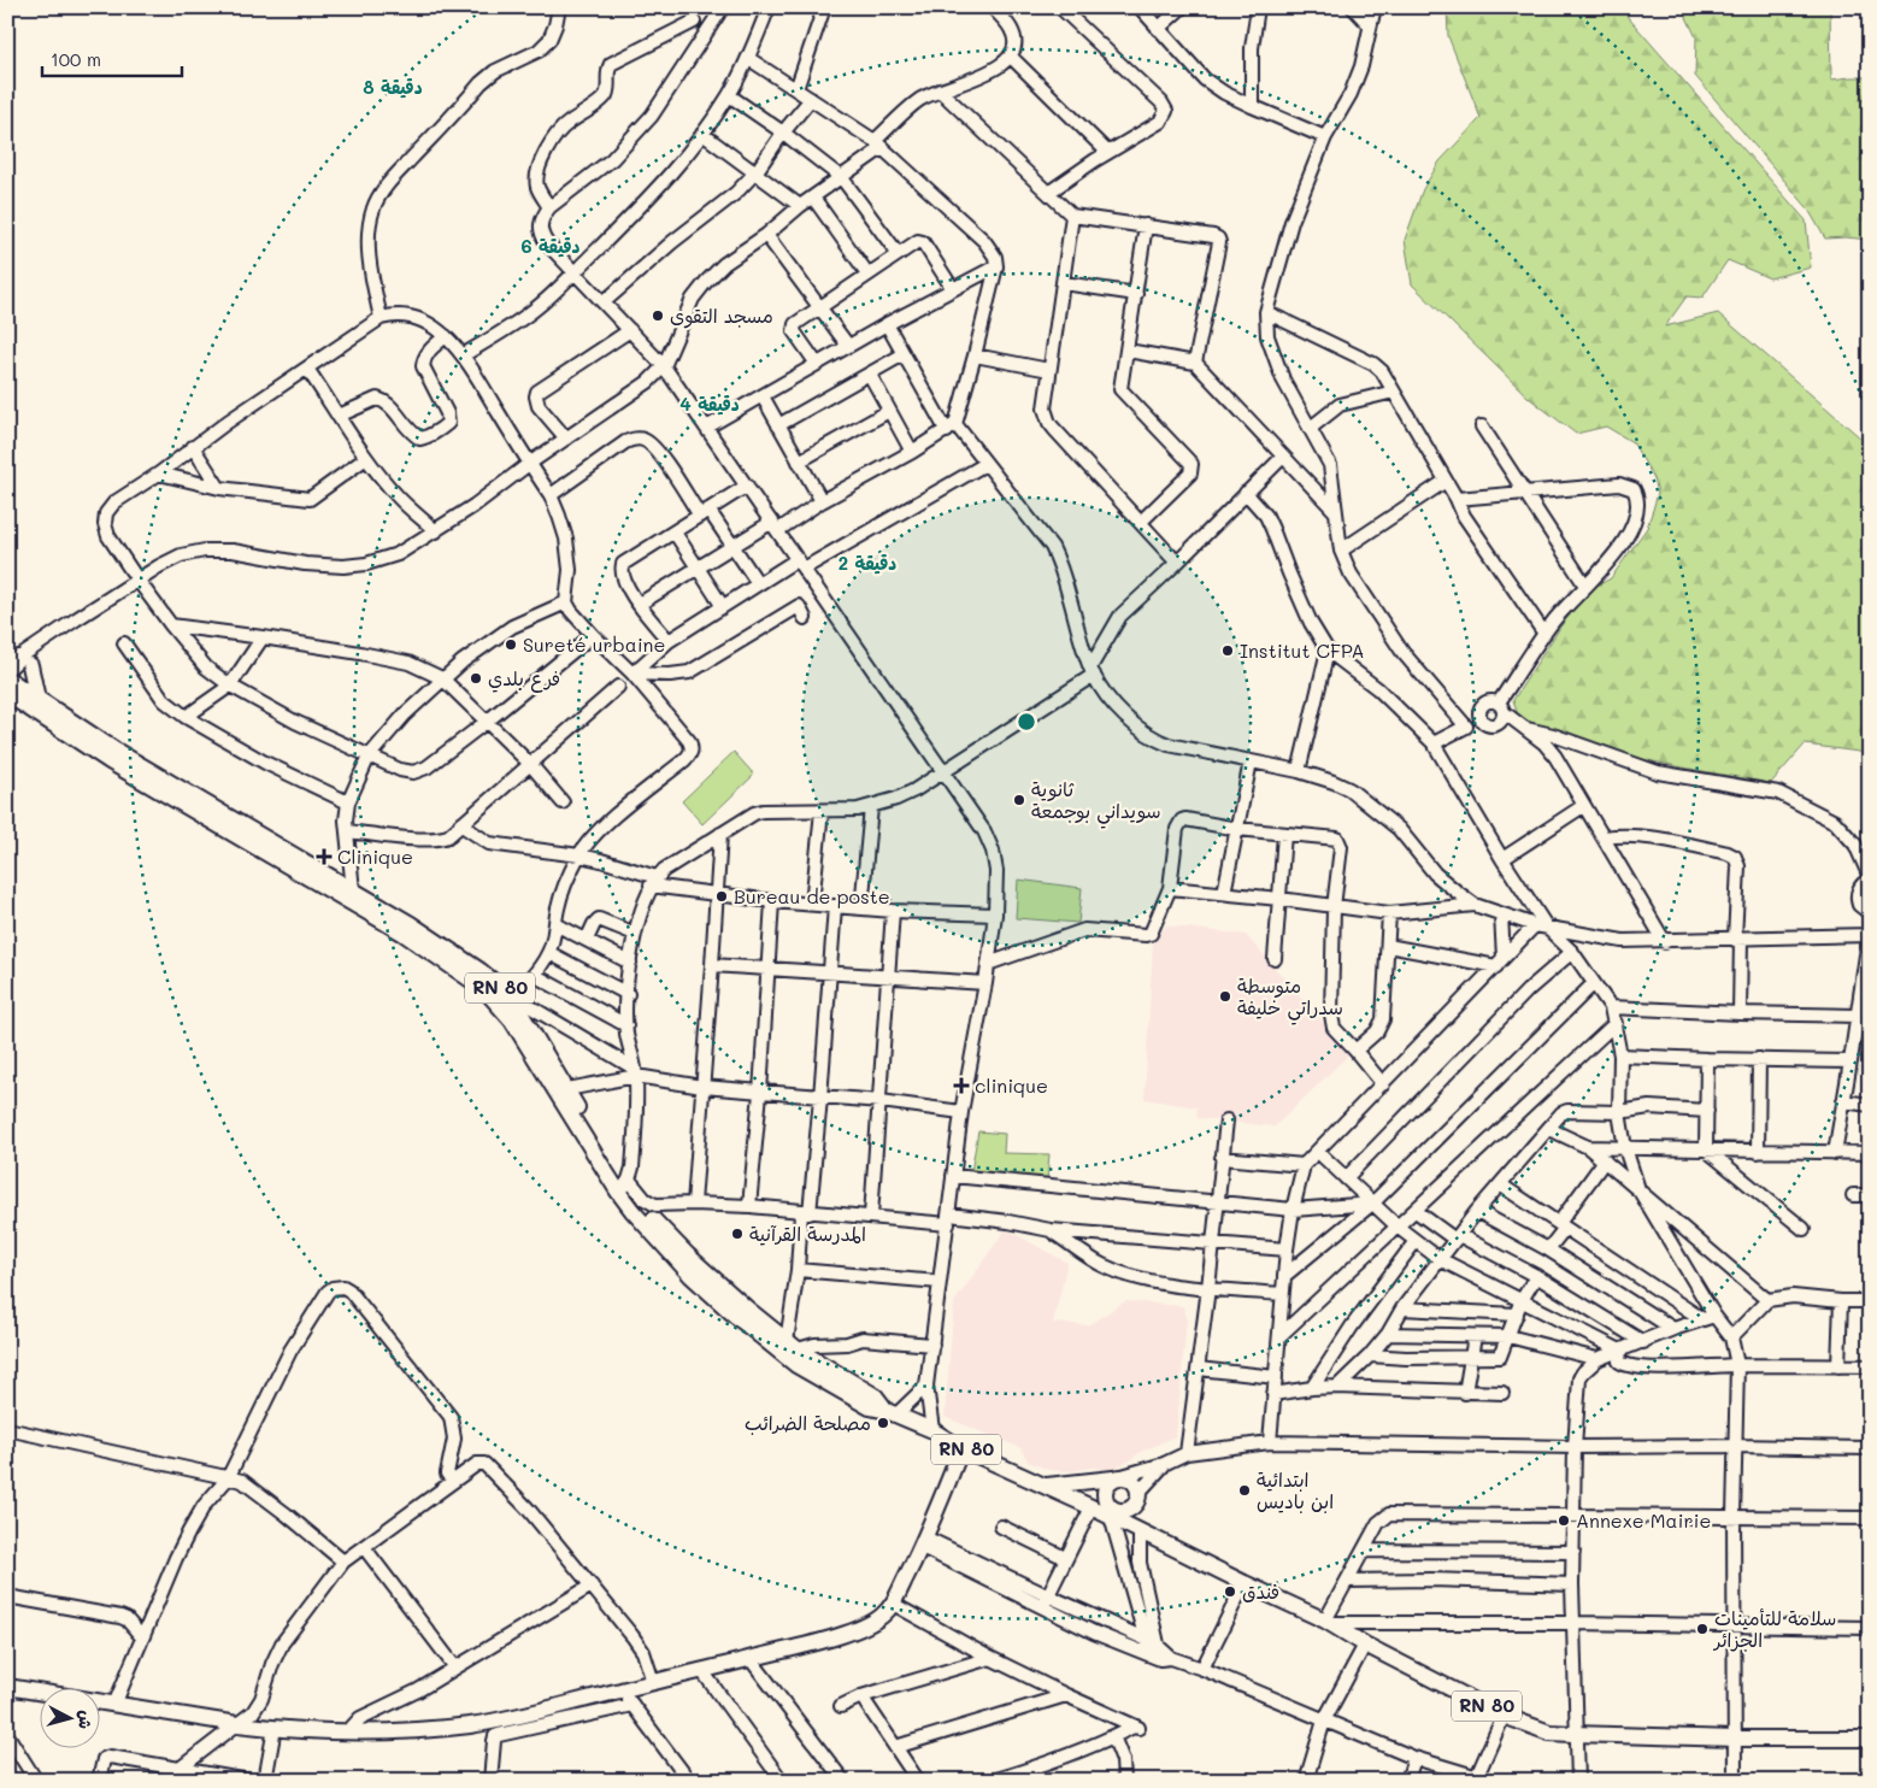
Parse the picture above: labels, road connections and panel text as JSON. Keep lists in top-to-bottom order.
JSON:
{
  "streets": {
    "main road": ["RN 80"]
  },
  "places": {
    "other": [
      "مسجد التقوى",
      "Sureté urbaine",
      "Institut CFPA",
      "فرع بلدي",
      "ثانوية سويداني بوجمعة",
      "Bureau de poste",
      "متوسطة سدراتي خليفة",
      "المدرسة القرآنية",
      "مصلحة الضرائب",
      "ابتدائية ابن باديس",
      "Annexe Mairie",
      "فندق",
      "سلامة للتأمينات الجزائر"
    ],
    "health": ["Clinique", "clinique"]
  },
  "scale_bar": "100 m",
  "north": "right",
  "rings": [
    "8 دقيقة",
    "6 دقيقة",
    "4 دقيقة",
    "2 دقيقة"
  ]
}
